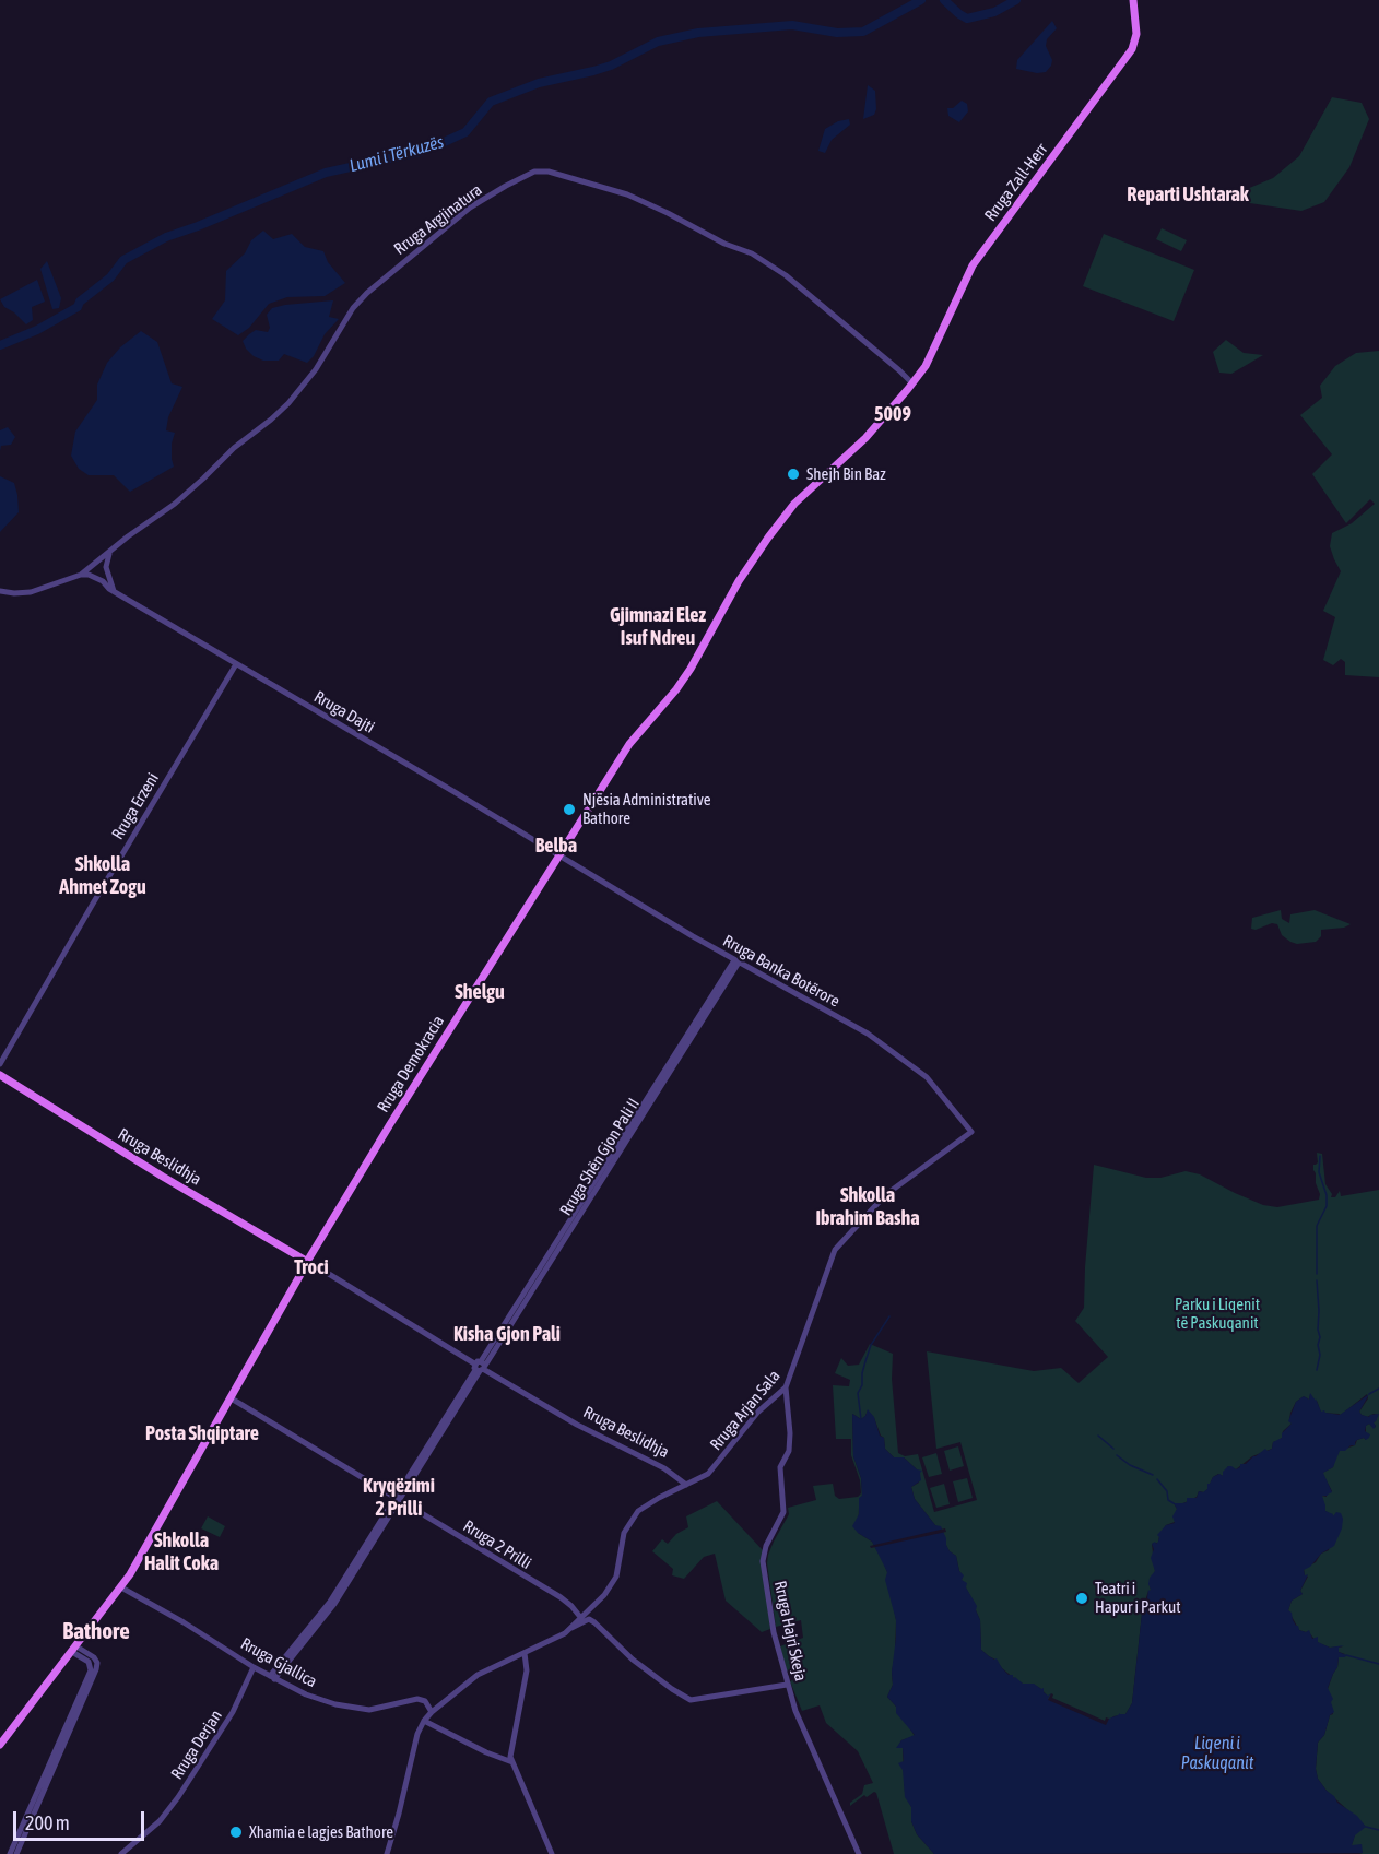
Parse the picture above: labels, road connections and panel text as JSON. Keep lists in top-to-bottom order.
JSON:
{
  "streets": {
    "main road": ["Rruga Zall-Herr", "Rruga Demokracia", "Rruga Beslidhja"],
    "street": [
      "Rruga Argjinatura",
      "Rruga Dajti",
      "Rruga Erzeni",
      "Rruga Banka Botërore",
      "Rruga Shën Gjon Pali II",
      "Rruga Arjan Sala",
      "Rruga 2 Prilli",
      "Rruga Hajri Skeja",
      "Rruga Gjallica",
      "Rruga Derjan"
    ]
  },
  "crossings": [
    ["Rruga Zall-Herr", "Rruga Argjinatura"],
    ["Rruga Zall-Herr", "Rruga Demokracia"],
    ["Rruga Argjinatura", "Rruga Dajti"],
    ["Rruga Argjinatura", "Rruga Demokracia"],
    ["Rruga Dajti", "Rruga Erzeni"],
    ["Rruga Dajti", "Rruga Banka Botërore"],
    ["Rruga Dajti", "Rruga Demokracia"],
    ["Rruga Banka Botërore", "Rruga Demokracia"],
    ["Rruga Banka Botërore", "Rruga Shën Gjon Pali II"],
    ["Rruga Banka Botërore", "Rruga Arjan Sala"],
    ["Rruga Demokracia", "Rruga Beslidhja"],
    ["Rruga Demokracia", "Rruga 2 Prilli"],
    ["Rruga Demokracia", "Rruga Gjallica"],
    ["Rruga Beslidhja", "Rruga Shën Gjon Pali II"],
    ["Rruga Beslidhja", "Rruga Arjan Sala"],
    ["Rruga Shën Gjon Pali II", "Rruga 2 Prilli"],
    ["Rruga Shën Gjon Pali II", "Rruga Gjallica"],
    ["Rruga Arjan Sala", "Rruga 2 Prilli"],
    ["Rruga Arjan Sala", "Rruga Hajri Skeja"],
    ["Rruga Arjan Sala", "Rruga Gjallica"],
    ["Rruga Gjallica", "Rruga Derjan"]
  ],
  "districts": [
    "Reparti Ushtarak",
    "5009",
    "Gjimnazi Elez Isuf Ndreu",
    "Belba",
    "Shkolla Ahmet Zogu",
    "Shelgu",
    "Shkolla Ibrahim Basha",
    "Troci",
    "Kisha Gjon Pali",
    "Posta Shqiptare",
    "Kryqëzimi 2 Prilli",
    "Shkolla Halit Coka",
    "Bathore"
  ],
  "water": ["Lumi i Tërkuzës", "Liqeni i Paskuqanit"],
  "parks": ["Parku i Liqenit të Paskuqanit"],
  "places": [
    "Shejh Bin Baz",
    "Njësia Administrative Bathore",
    "Teatri i Hapur i Parkut",
    "Xhamia e lagjes Bathore"
  ],
  "scale_bar": "200 m"
}
